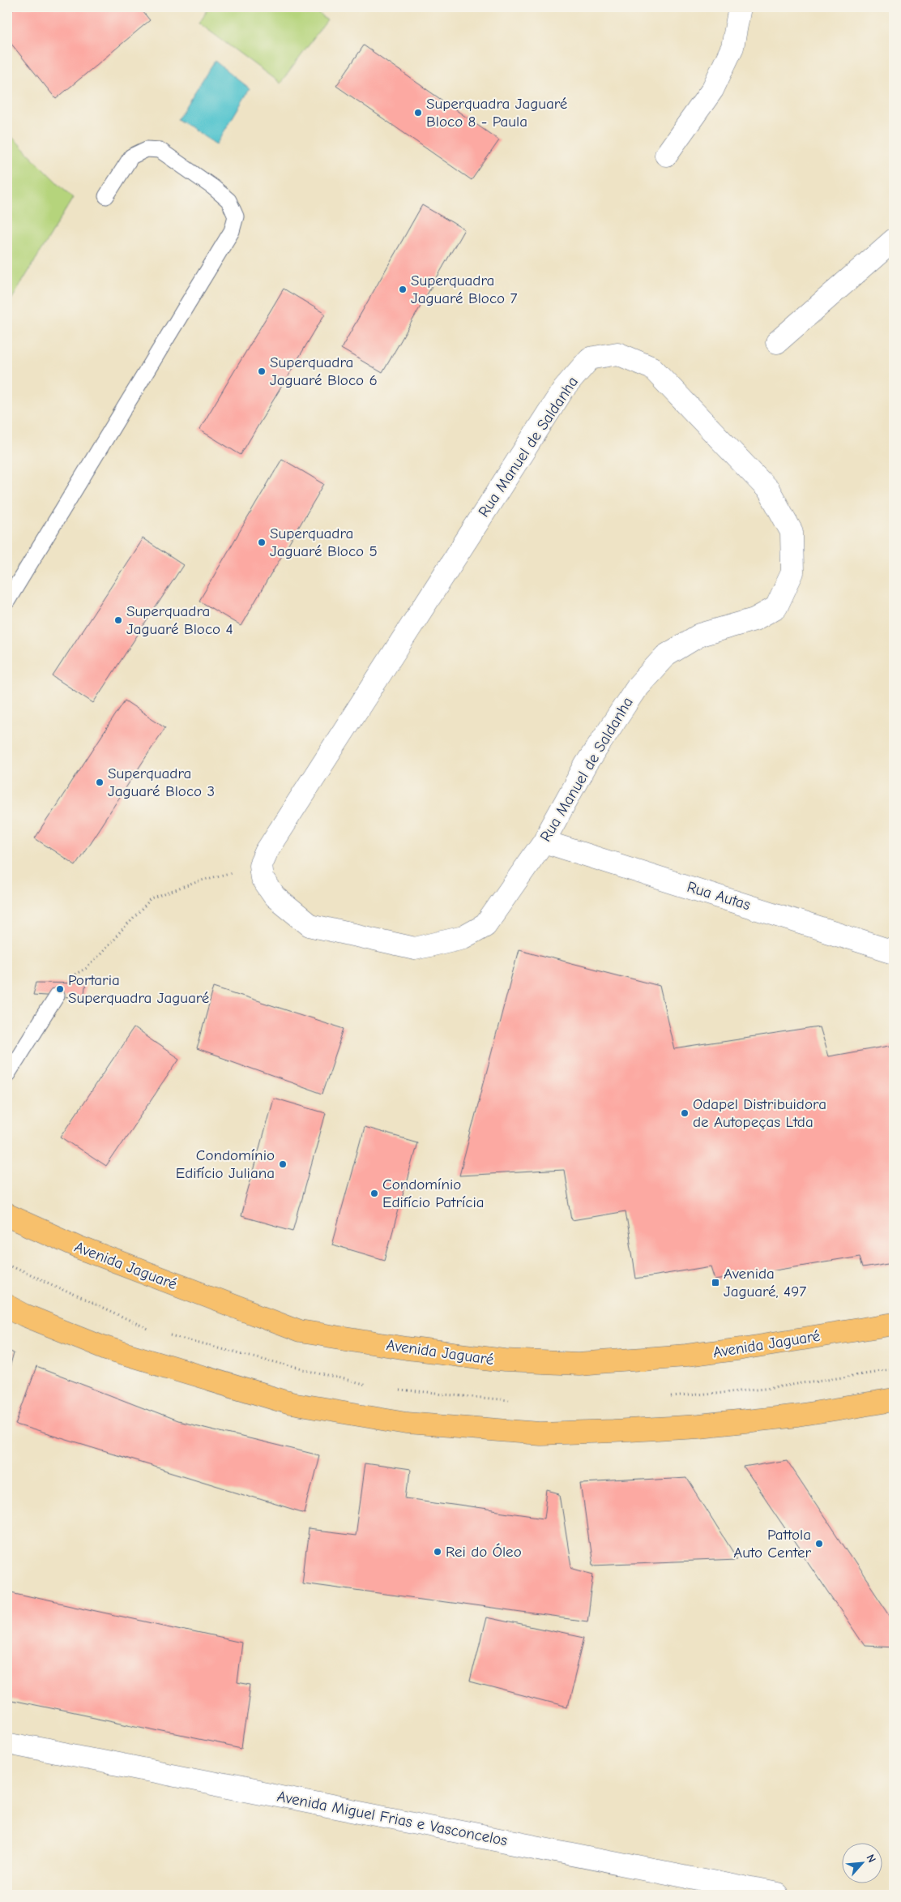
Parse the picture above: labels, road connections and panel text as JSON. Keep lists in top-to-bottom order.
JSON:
{
  "streets": {
    "highway": ["Avenida Jaguaré"],
    "street": ["Rua Manuel de Saldanha", "Rua Autas", "Avenida Miguel Frias e Vasconcelos"]
  },
  "crossings": [
    ["Rua Manuel de Saldanha", "Rua Autas"]
  ],
  "places": {
    "other": [
      "Superquadra Jaguaré Bloco 8 - Paula",
      "Superquadra Jaguaré Bloco 7",
      "Superquadra Jaguaré Bloco 6",
      "Superquadra Jaguaré Bloco 5",
      "Superquadra Jaguaré Bloco 4",
      "Superquadra Jaguaré Bloco 3",
      "Portaria Superquadra Jaguaré",
      "Odapel Distribuidora de Autopeças Ltda",
      "Condomínio Edifício Juliana",
      "Condomínio Edifício Patrícia",
      "Pattola Auto Center",
      "Rei do Óleo"
    ],
    "transit": ["Avenida Jaguaré, 497"]
  },
  "north": "top right"
}
